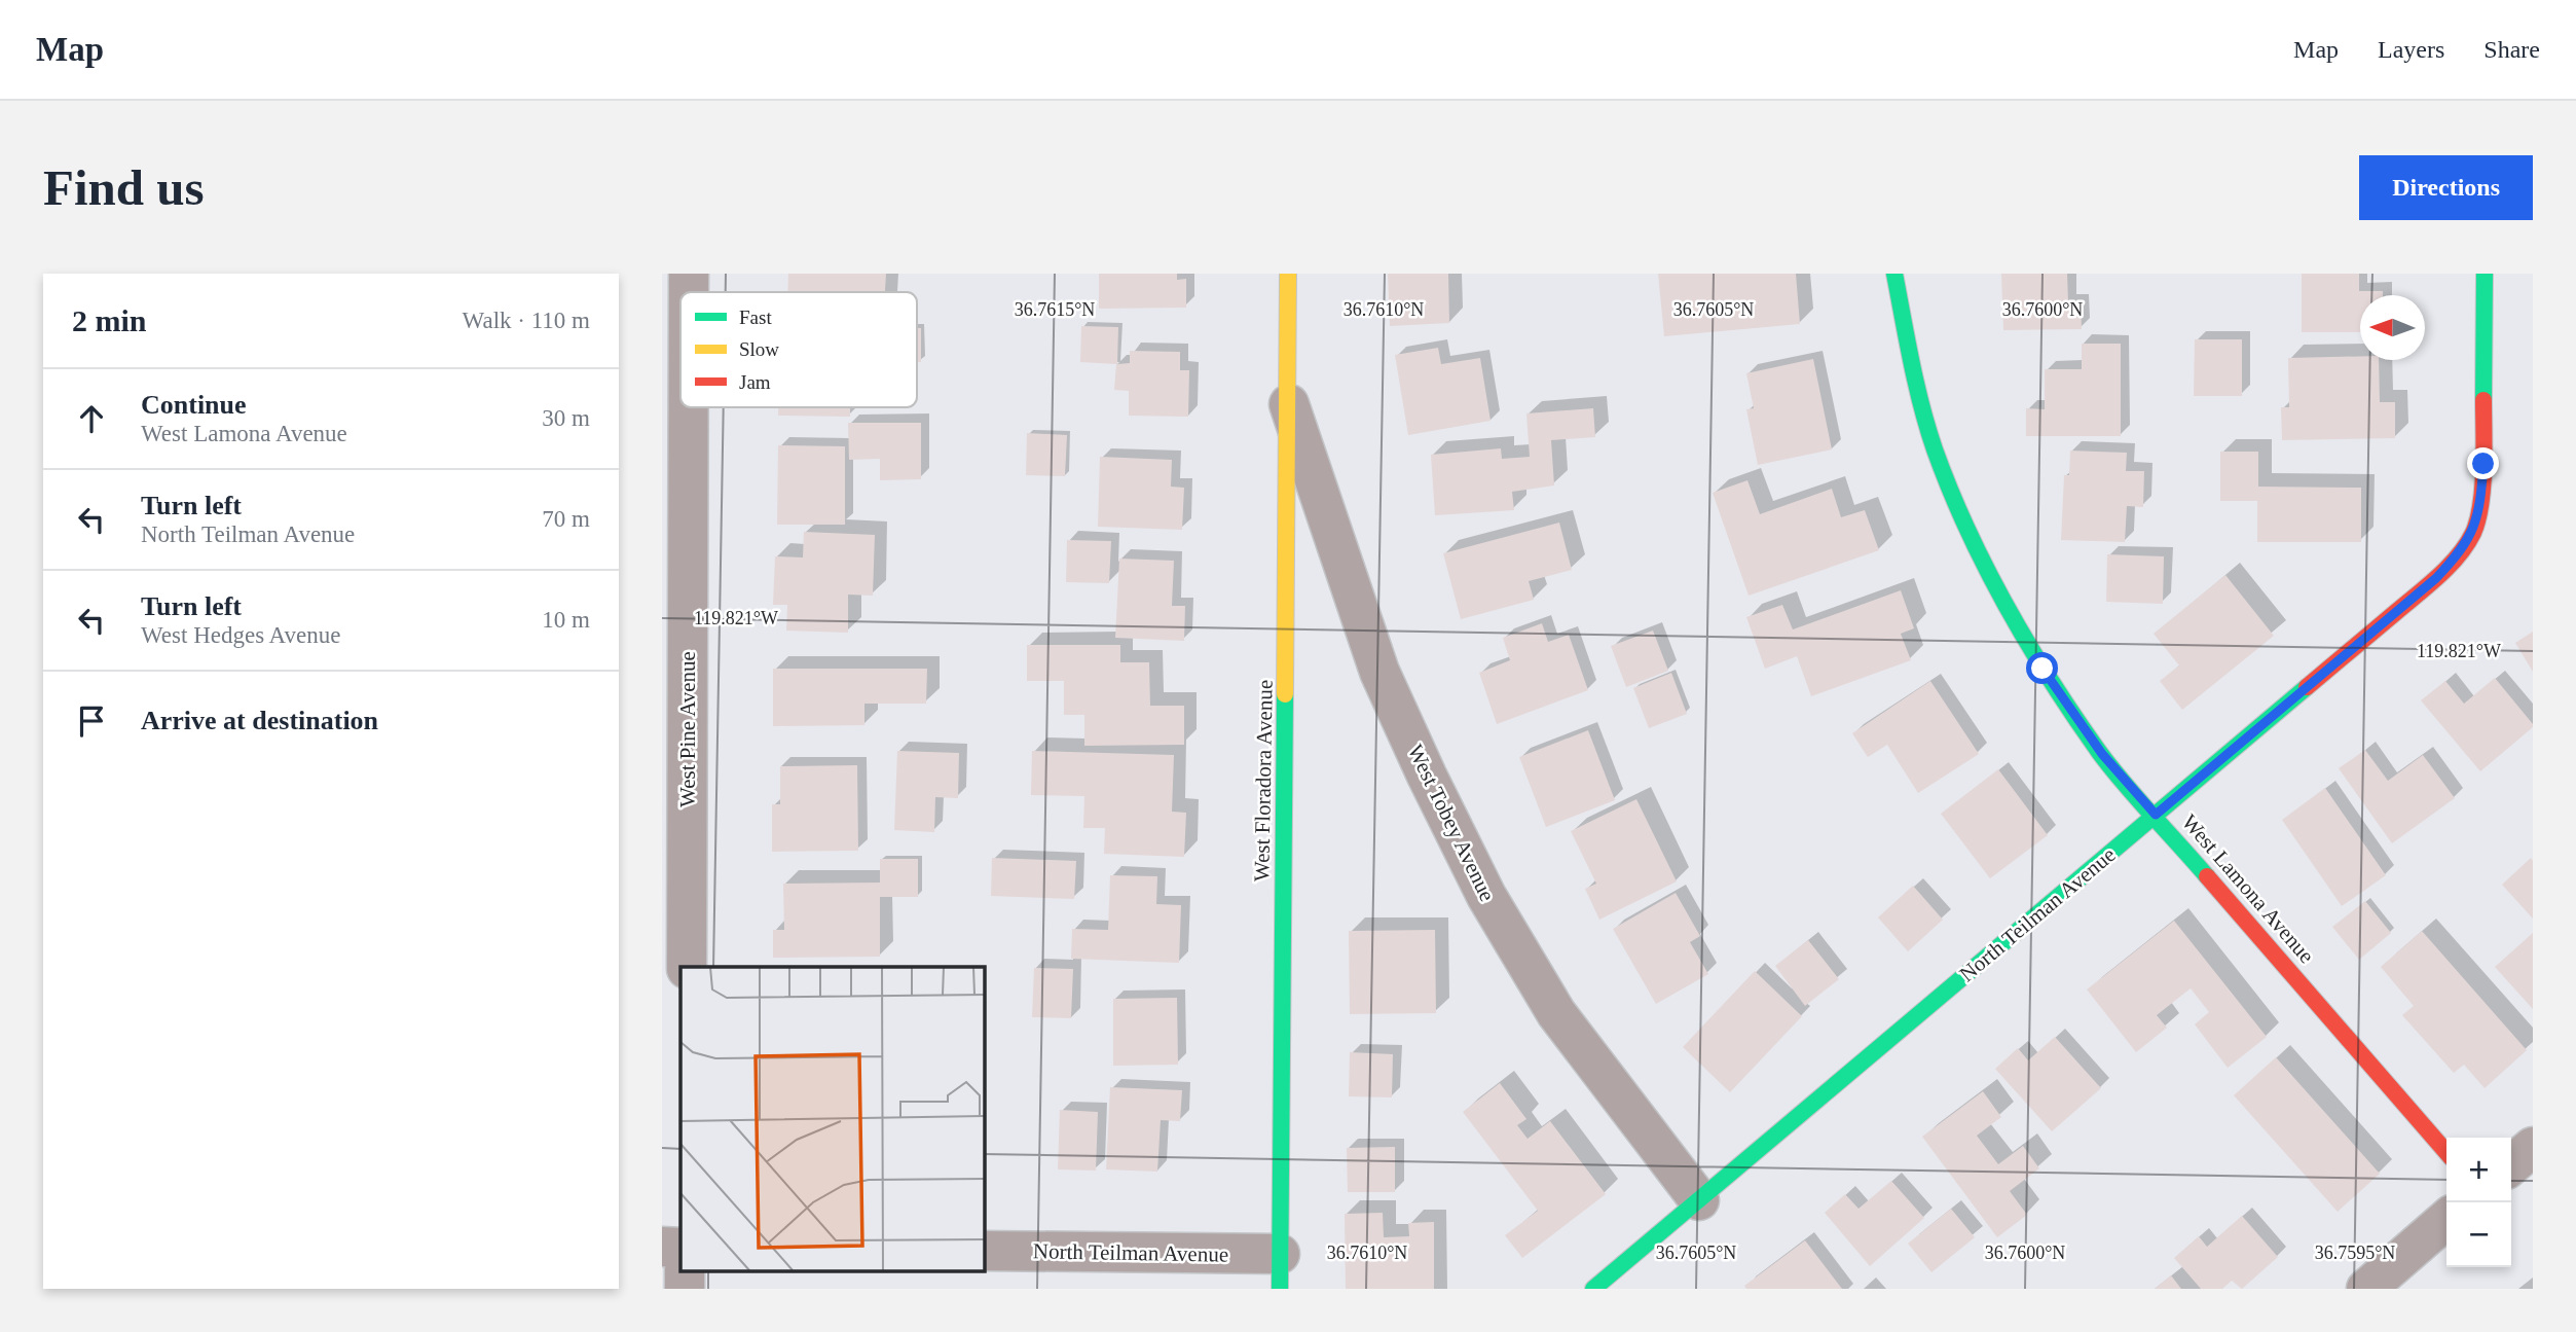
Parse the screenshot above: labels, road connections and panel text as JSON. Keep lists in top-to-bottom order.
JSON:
{
  "streets": {
    "street": [
      "West Pine Avenue",
      "West Floradora Avenue",
      "West Tobey Avenue",
      "West Lamona Avenue",
      "North Teilman Avenue"
    ]
  },
  "crossings": [
    ["West Floradora Avenue", "West Tobey Avenue"],
    ["West Floradora Avenue", "North Teilman Avenue"],
    ["West Tobey Avenue", "North Teilman Avenue"],
    ["West Lamona Avenue", "North Teilman Avenue"]
  ],
  "legend": ["Fast", "Slow", "Jam"],
  "north": "left",
  "page": {
    "header": "Map",
    "nav": ["Map", "Layers", "Share"],
    "buttons": "Directions",
    "title": "Find us",
    "heading": ["2 min", "Walk · 110 m"],
    "list": [
      ["Continue", "West Lamona Avenue", "30 m"],
      ["Turn left", "North Teilman Avenue", "70 m"],
      ["Turn left", "West Hedges Avenue", "10 m"],
      "Arrive at destination"
    ],
    "map_buttons": ["+", "−"]
  },
  "coordinates": [
    "36.7615°N",
    "36.7610°N",
    "36.7605°N",
    "36.7600°N",
    "119.821°W",
    "36.7595°N"
  ]
}
